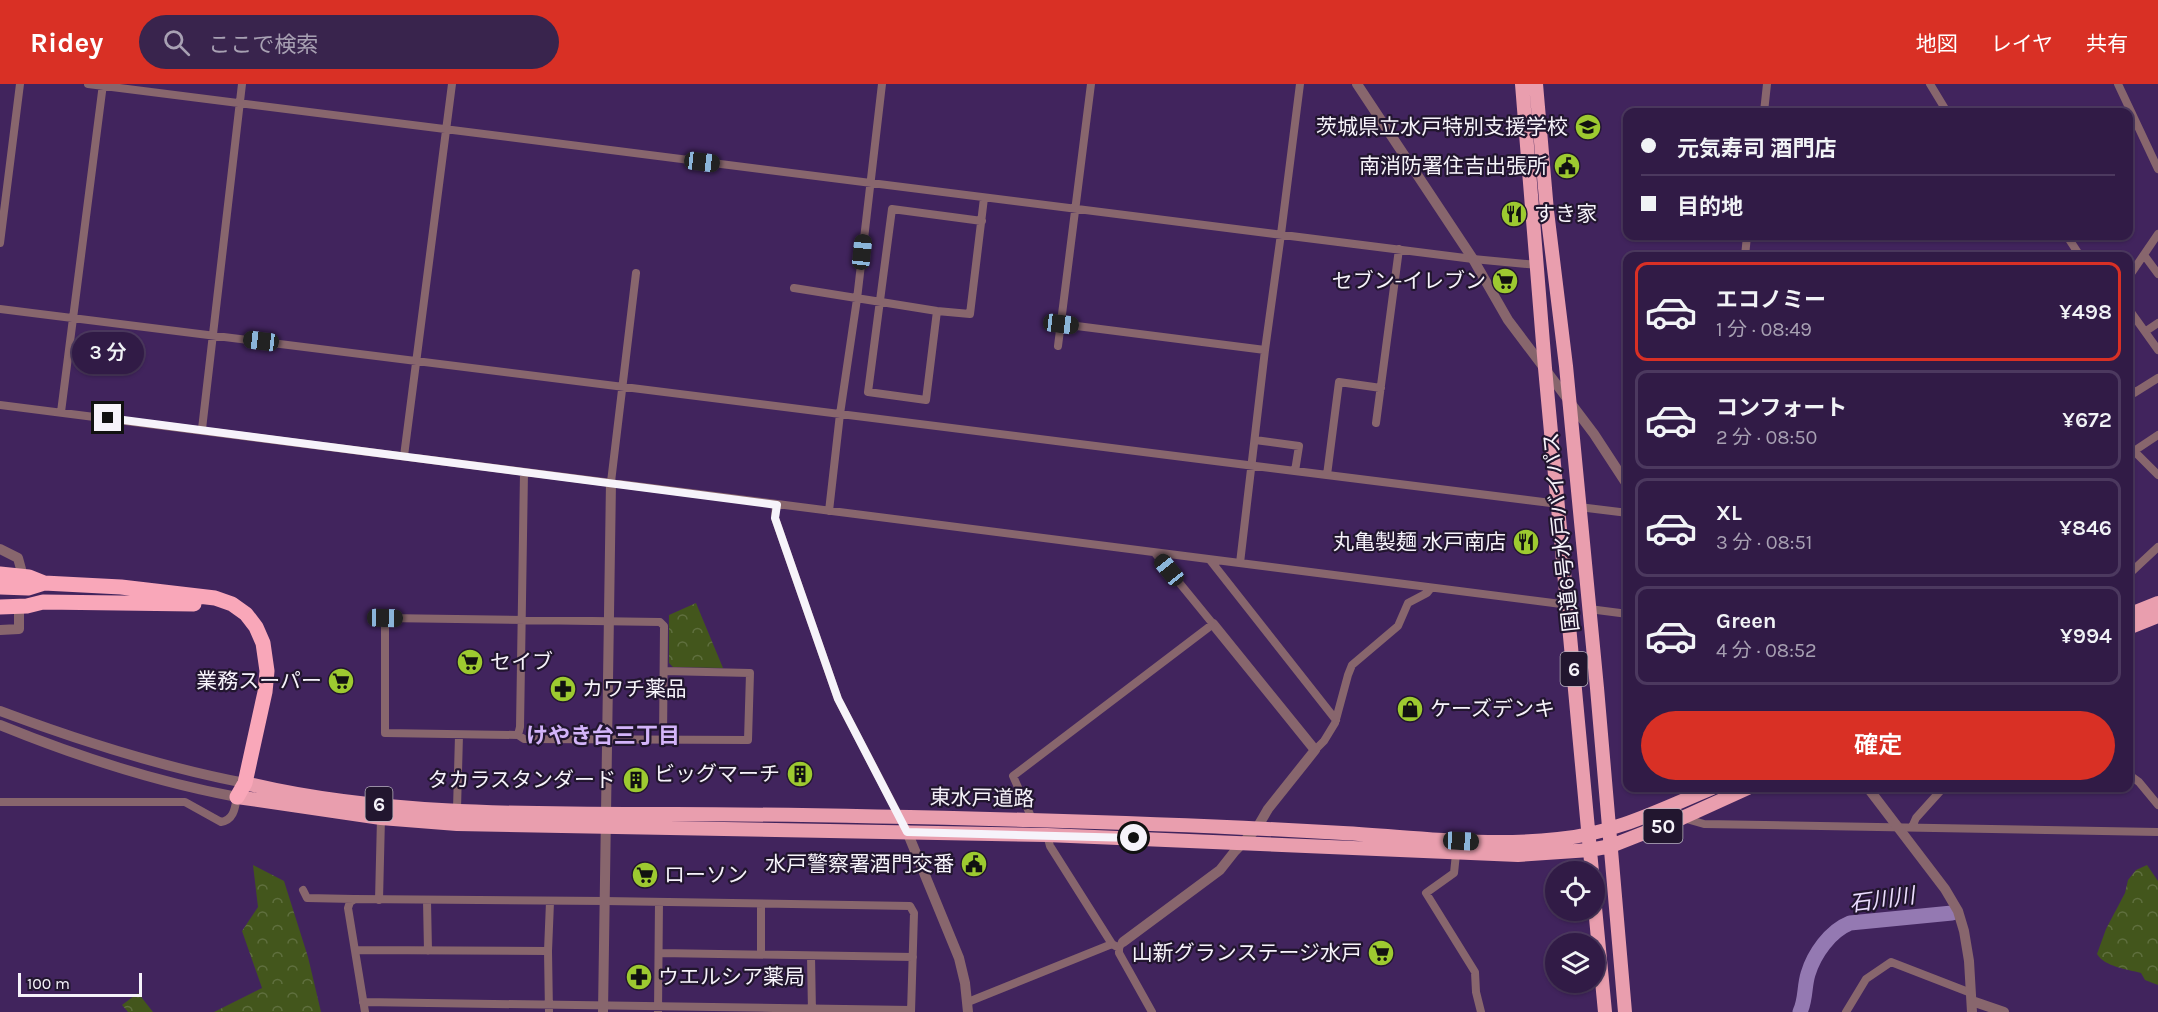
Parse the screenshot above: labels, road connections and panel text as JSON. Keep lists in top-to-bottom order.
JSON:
{
  "streets": {
    "highway": [
      "国道6号水戸バイパス",
      "6",
      "東水戸道路",
      "50"
    ]
  },
  "crossings": [
    ["国道6号水戸バイパス", "東水戸道路"],
    ["国道6号水戸バイパス", "50"],
    ["東水戸道路", "50"]
  ],
  "districts": ["けやき台三丁目"],
  "water": ["石川川"],
  "places": {
    "school or university": ["茨城県立水戸特別支援学校"],
    "public building": ["南消防署住吉出張所", "水戸警察署酒門交番"],
    "restaurant": ["すき家", "丸亀製麺 水戸南店"],
    "supermarket": [
      "セブン-イレブン",
      "セイブ",
      "業務スーパー",
      "ローソン",
      "山新グランステージ水戸"
    ],
    "pharmacy": ["カワチ薬品", "ウエルシア薬局"],
    "shop": ["ケーズデンキ"],
    "building": ["ビッグマーチ", "タカラスタンダード"]
  },
  "scale_bar": "100 m",
  "page": {
    "header": "Ridey",
    "search": "ここで検索",
    "nav": ["地図", "レイヤ", "共有"],
    "banner": ["元気寿司 酒門店", "目的地"],
    "list": [
      {
        "name": "エコノミー",
        "note": "1 分 · 08:49",
        "value": "¥498"
      },
      {
        "name": "コンフォート",
        "note": "2 分 · 08:50",
        "value": "¥672"
      },
      {
        "name": "XL",
        "note": "3 分 · 08:51",
        "value": "¥846"
      },
      {
        "name": "Green",
        "note": "4 分 · 08:52",
        "value": "¥994"
      }
    ],
    "bubble": "3 分",
    "buttons": "確定",
    "scale": "100 m"
  }
}
